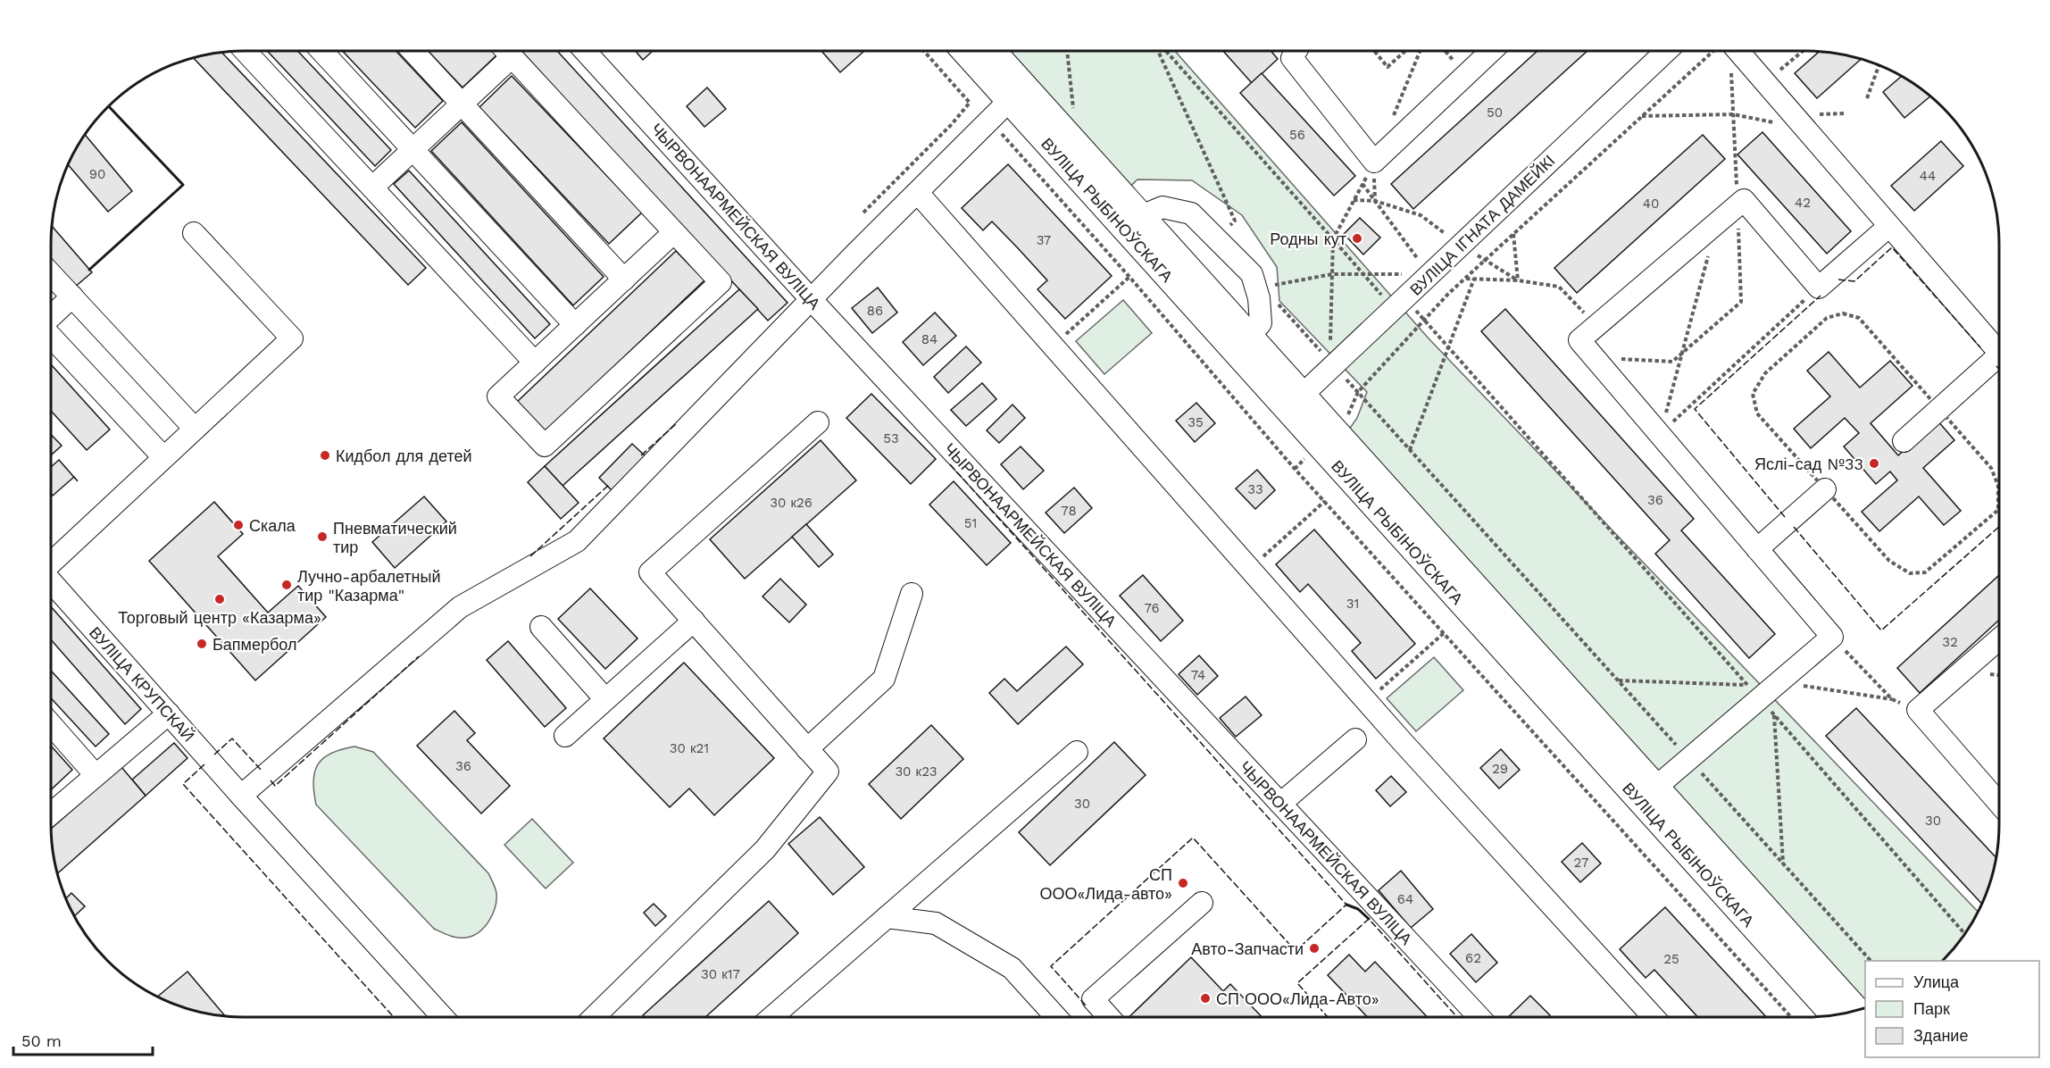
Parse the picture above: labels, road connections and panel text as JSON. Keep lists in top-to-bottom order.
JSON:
{
  "streets": {
    "main road": ["ВУЛІЦА РЫБІНОЎСКАГА"],
    "street": ["ЧЫРВОНААРМЕЙСКАЯ ВУЛІЦА", "ВУЛІЦА ІГНАТА ДАМЕЙКІ", "ВУЛІЦА КРУПСКАЙ"]
  },
  "crossings": [
    ["ВУЛІЦА РЫБІНОЎСКАГА", "ВУЛІЦА ІГНАТА ДАМЕЙКІ"]
  ],
  "places": [
    "Родны кут",
    "Кидбол для детей",
    "Яслі-сад №33",
    "Скала",
    "Пневматический тир",
    "Лучно-арбалетный тир \"Казарма\"",
    "Торговый центр «Казарма»",
    "Бапмербол",
    "СП ООО«Лида-авто»",
    "Авто-Запчасти",
    "СП ООО«Лида-Авто»"
  ],
  "house_numbers": [
    "50",
    "56",
    "90",
    "44",
    "42",
    "40",
    "37",
    "86",
    "84",
    "35",
    "53",
    "33",
    "36",
    "30 к26",
    "78",
    "51",
    "31",
    "76",
    "32",
    "74",
    "30 к21",
    "36",
    "29",
    "30 к23",
    "30",
    "30",
    "27",
    "64",
    "62",
    "25",
    "30 к17"
  ],
  "legend": ["Улица", "Парк", "Здание"],
  "scale_bar": "50 m"
}
